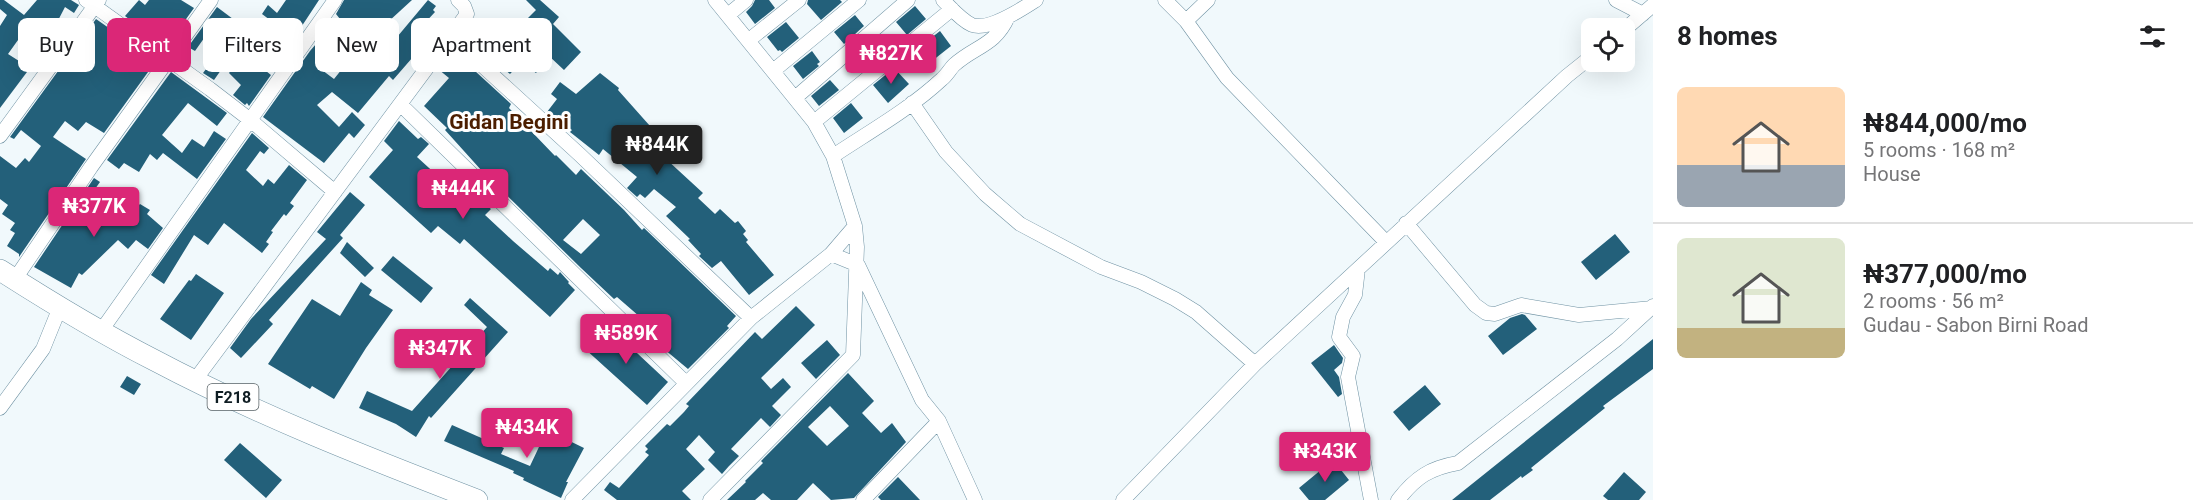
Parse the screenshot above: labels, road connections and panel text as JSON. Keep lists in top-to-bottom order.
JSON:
{
  "streets": {
    "main road": ["F218"]
  },
  "districts": ["Gidan Begini"],
  "page": {
    "heading": "8 homes",
    "chip": [
      "Buy",
      "Rent",
      "Filters",
      "New",
      "Apartment"
    ],
    "price": [
      "₦827K",
      "₦844K",
      "₦444K",
      "₦377K",
      "₦589K",
      "₦347K",
      "₦434K",
      "₦343K"
    ],
    "list": [
      {
        "name": "₦844,000/mo",
        "note": "5 rooms · 168 m² · House"
      },
      {
        "name": "₦377,000/mo",
        "note": "2 rooms · 56 m² · Gudau - Sabon Birni Road"
      }
    ]
  }
}
